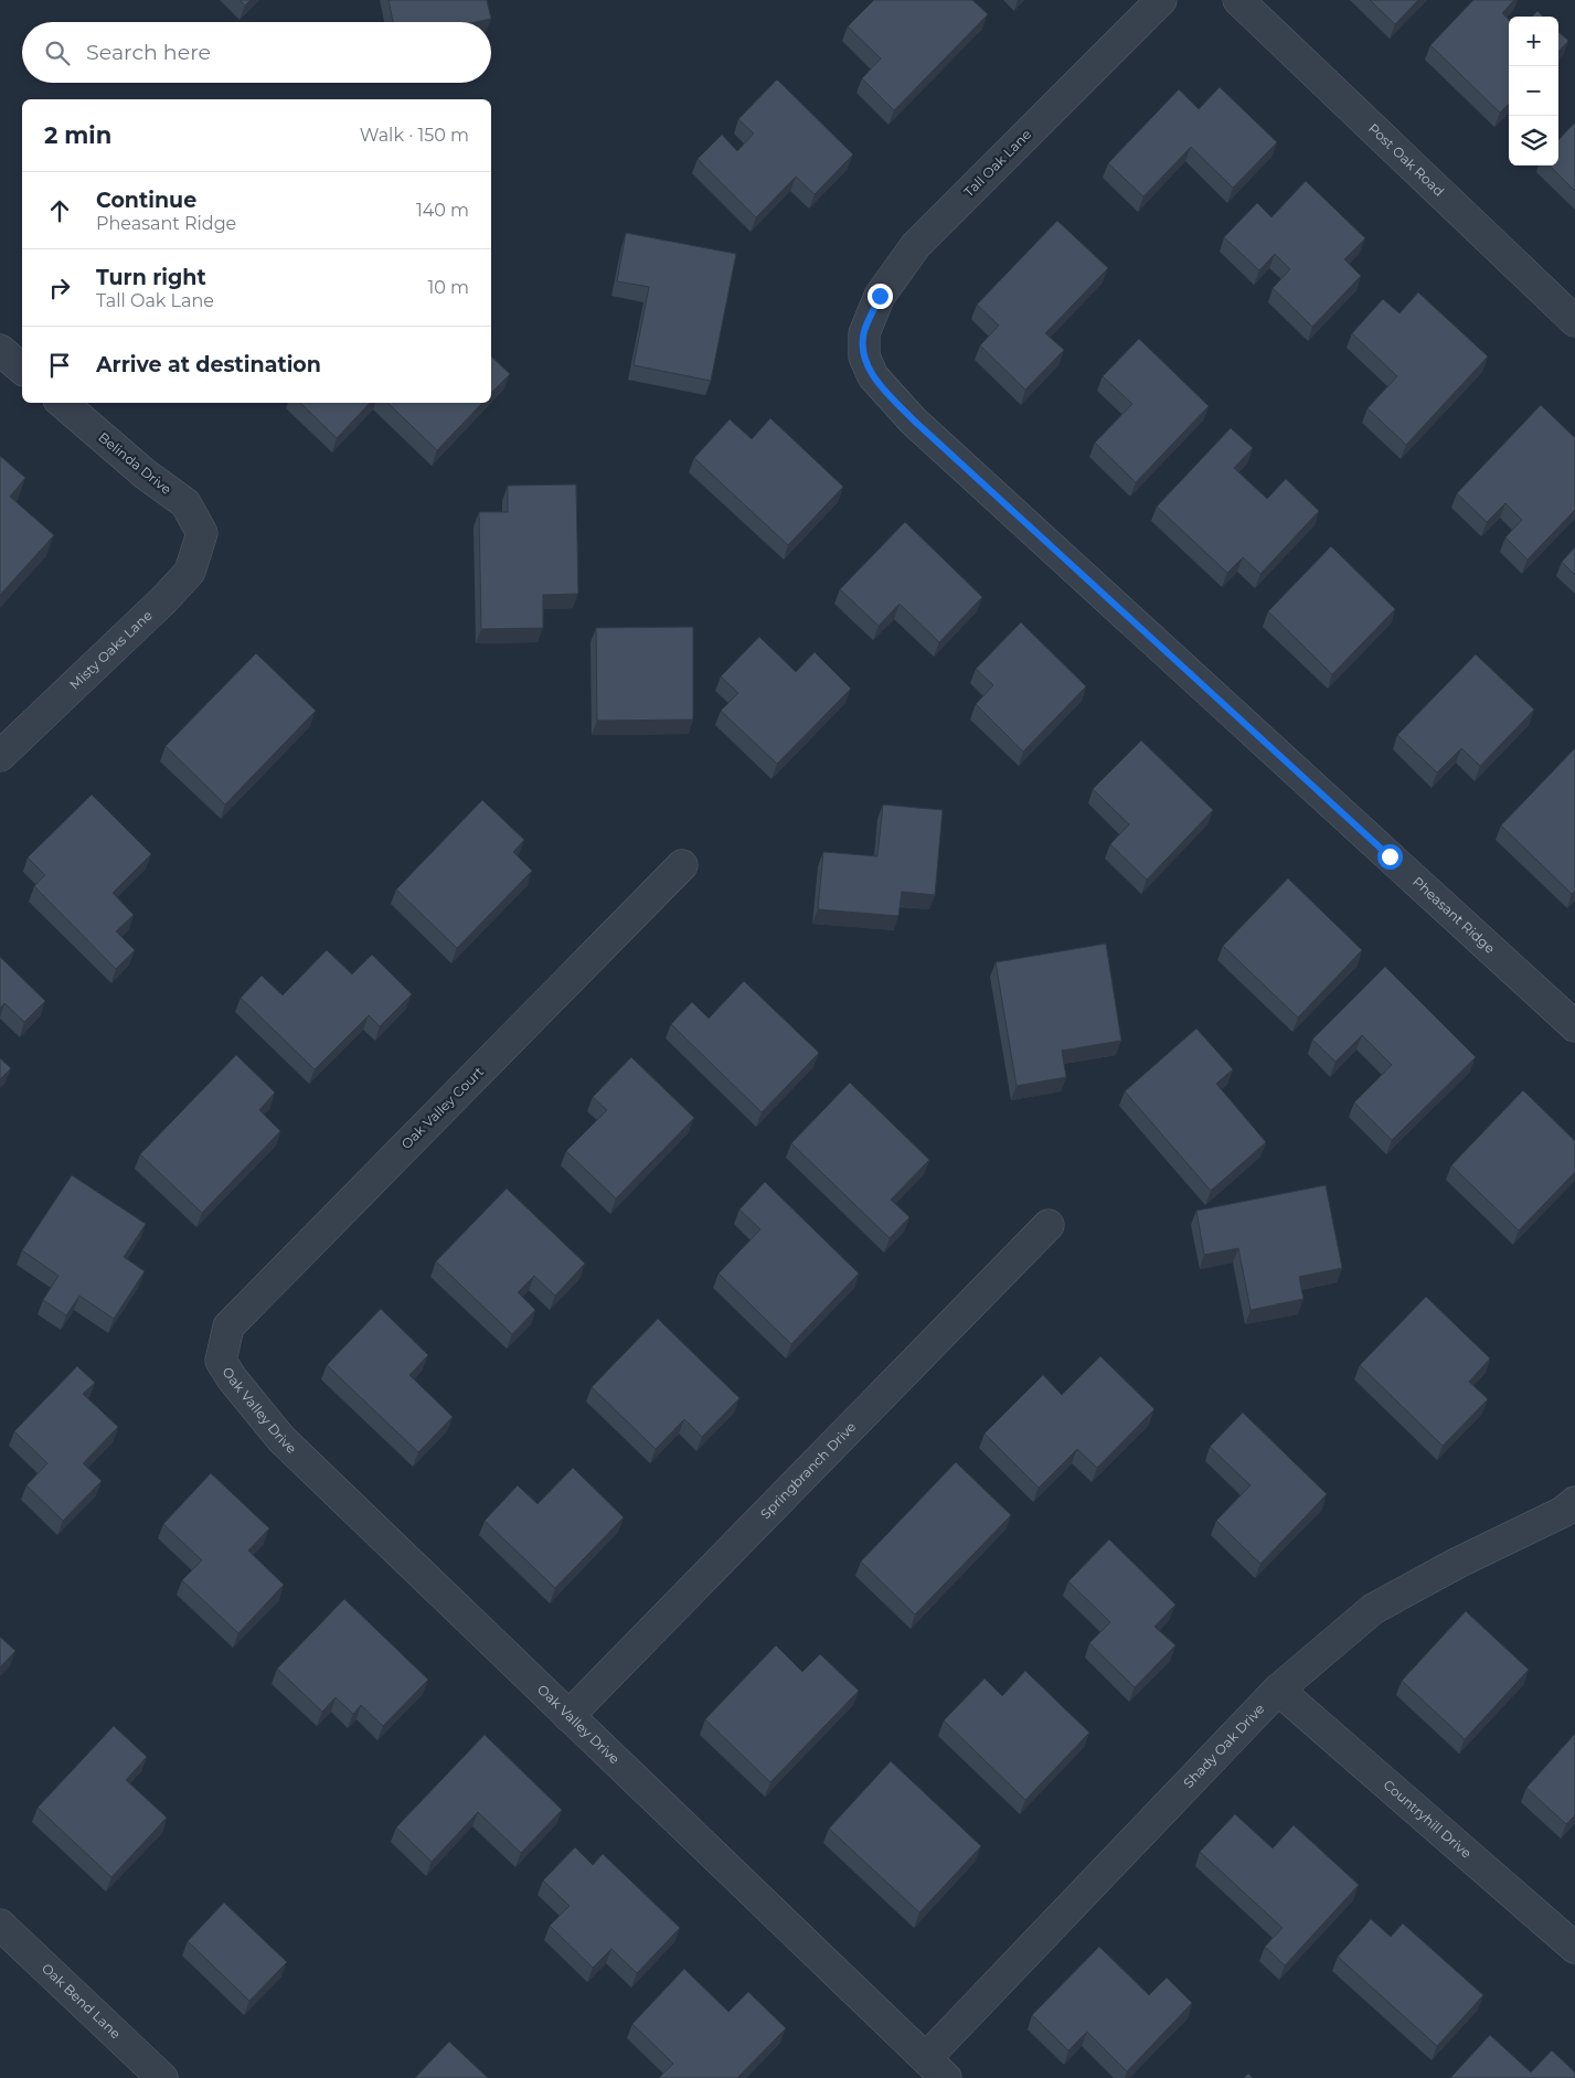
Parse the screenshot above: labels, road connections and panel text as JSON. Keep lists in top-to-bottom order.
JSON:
{
  "streets": {
    "street": [
      "Post Oak Road",
      "Tall Oak Lane",
      "Belinda Drive",
      "Misty Oaks Lane",
      "Pheasant Ridge",
      "Oak Valley Court",
      "Oak Valley Drive",
      "Springbranch Drive",
      "Shady Oak Drive",
      "Countryhill Drive",
      "Oak Bend Lane"
    ]
  },
  "crossings": [
    ["Tall Oak Lane", "Pheasant Ridge"],
    ["Belinda Drive", "Misty Oaks Lane"],
    ["Oak Valley Court", "Oak Valley Drive"],
    ["Oak Valley Drive", "Springbranch Drive"],
    ["Oak Valley Drive", "Shady Oak Drive"],
    ["Shady Oak Drive", "Countryhill Drive"]
  ],
  "page": {
    "map_buttons": ["+", "−"],
    "search": "Search here",
    "heading": ["2 min", "Walk · 150 m"],
    "list": [
      ["Continue", "Pheasant Ridge", "140 m"],
      ["Turn right", "Tall Oak Lane", "10 m"],
      "Arrive at destination"
    ]
  }
}
